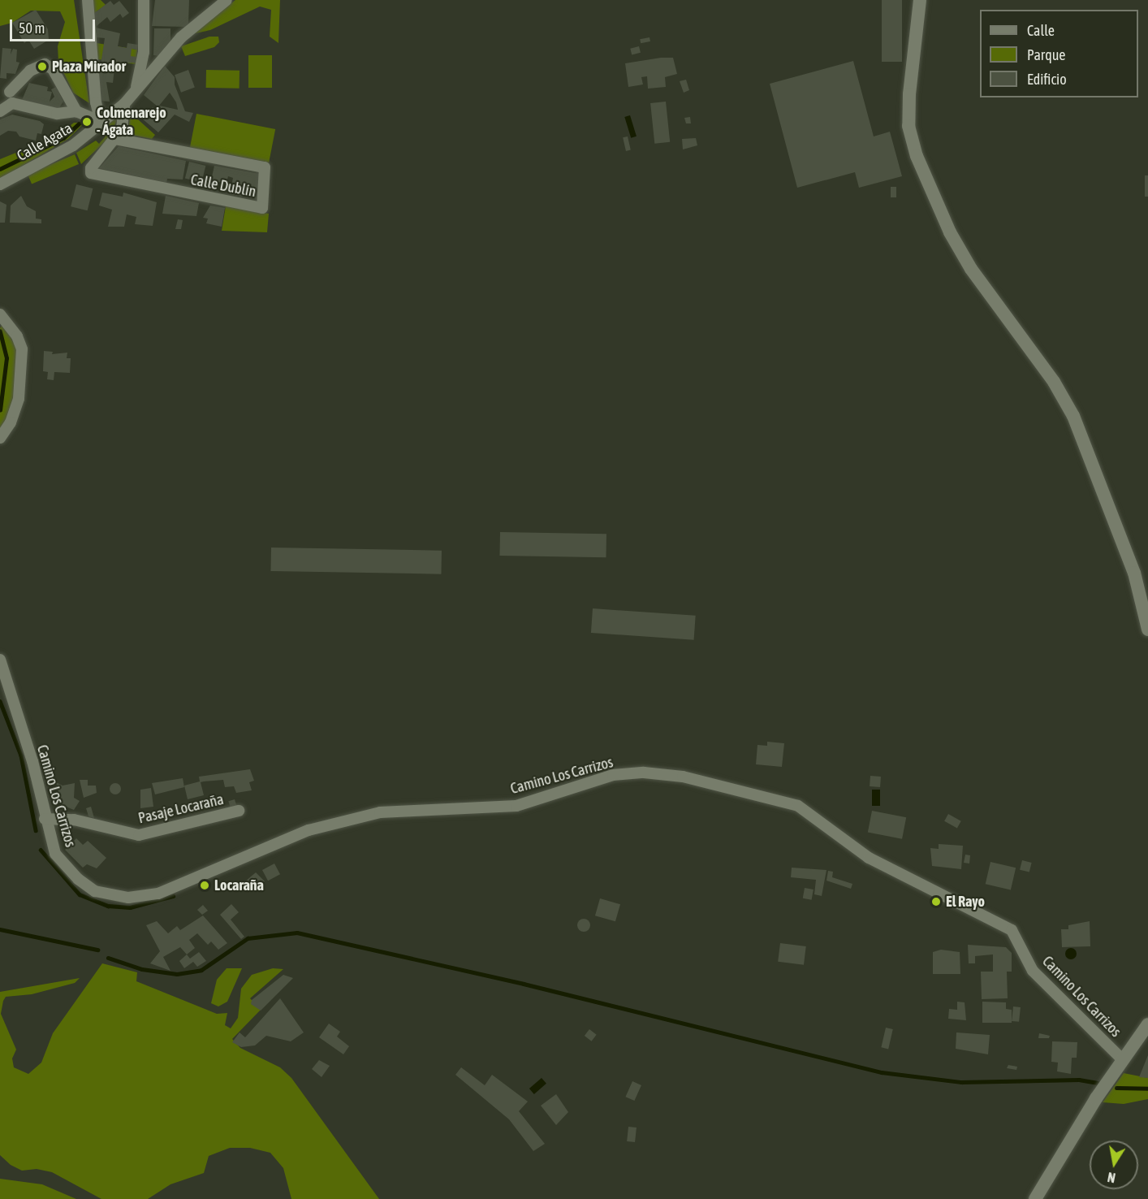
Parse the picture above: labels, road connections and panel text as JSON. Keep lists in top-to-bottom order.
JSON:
{
  "streets": {
    "street": [
      "Calle Agata",
      "Calle Dublín",
      "Camino Los Carrizos",
      "Pasaje Locaraña"
    ]
  },
  "crossings": [
    ["Calle Agata", "Calle Dublín"],
    ["Camino Los Carrizos", "Pasaje Locaraña"]
  ],
  "places": [
    "Plaza Mirador",
    "Colmenarejo - Ágata",
    "Locaraña",
    "El Rayo"
  ],
  "legend": ["Calle", "Parque", "Edificio"],
  "scale_bar": "50 m",
  "north": "bottom"
}
